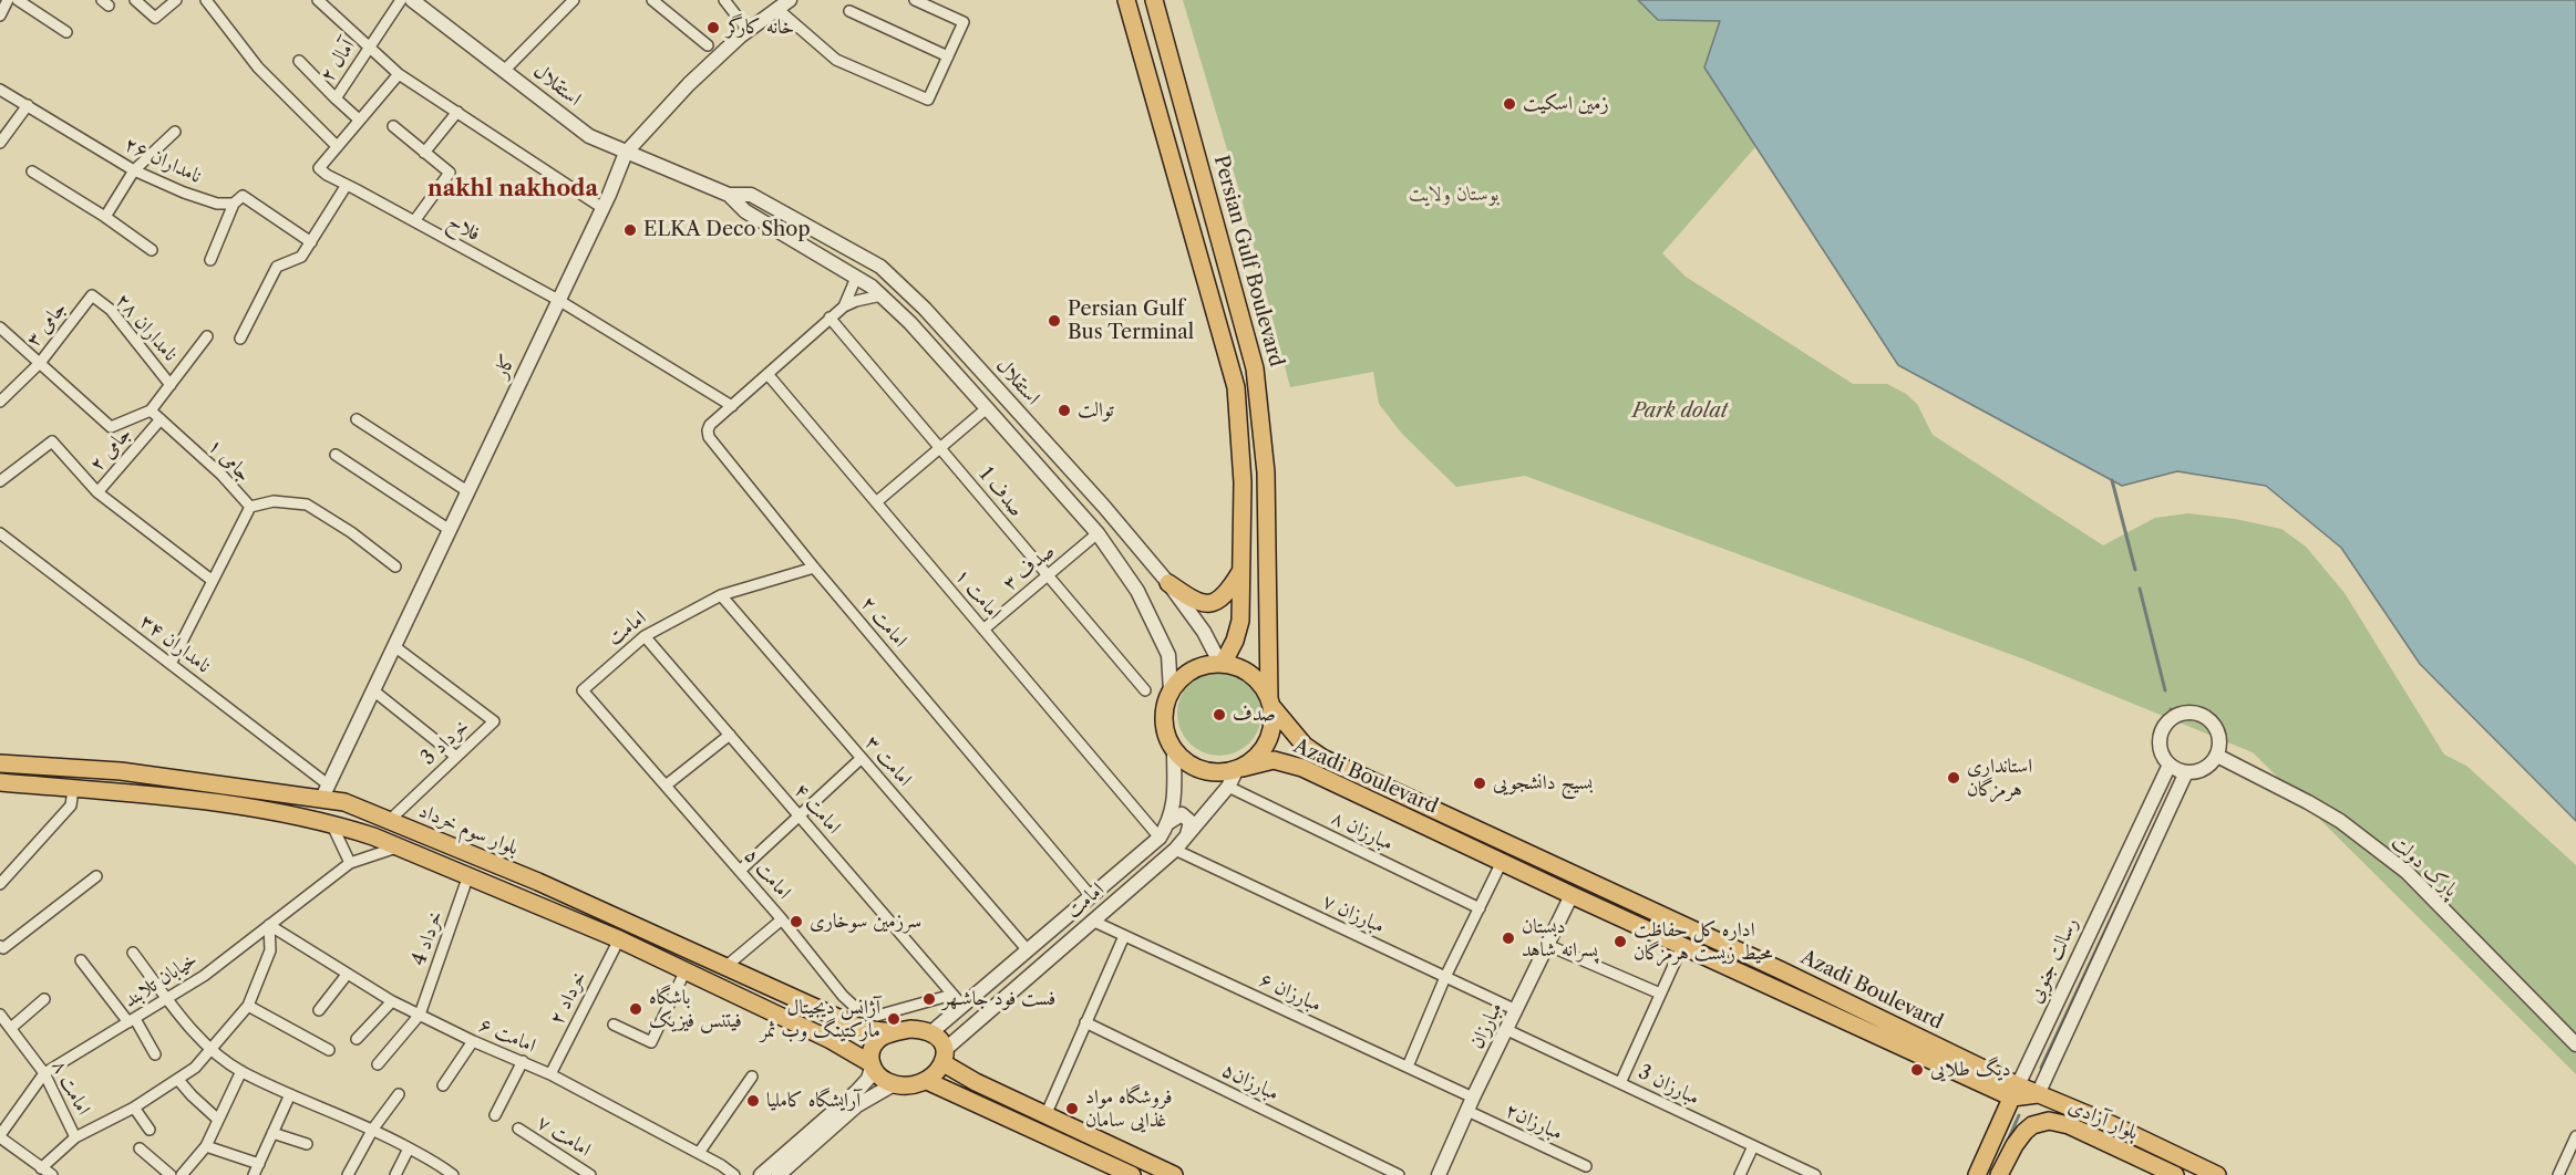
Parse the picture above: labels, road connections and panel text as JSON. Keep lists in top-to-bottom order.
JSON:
{
  "streets": {
    "main road": [
      "Persian Gulf Boulevard",
      "Azadi Boulevard",
      "بلوار سوم خرداد",
      "رسالت جنوبی",
      "بلوار آزادی"
    ],
    "street": [
      "آمال ۲",
      "استقلال",
      "نامداران ۲۶",
      "فلاح",
      "جامی ۳",
      "نامداران ۲۸",
      "کار",
      "جامی ۲",
      "جامی ۱",
      "صدف 1",
      "صدف ۳",
      "امامت ۱",
      "امامت ۲",
      "امامت",
      "نامداران ۳۴",
      "خرداد 3",
      "امامت ۳",
      "امامت ۴",
      "مبارزان ۸",
      "پارک دولت",
      "امامت ۵",
      "مبارزان ۷",
      "خرداد 4",
      "خیابان تلابند",
      "مبارزان ۶",
      "خرداد ۲",
      "مبارزان",
      "امامت ۶",
      "مبارزان۵",
      "مبارزان 3",
      "امامت ۸",
      "مبارزان۲",
      "امامت ۷"
    ]
  },
  "crossings": [
    ["استقلال", "Persian Gulf Boulevard"],
    ["استقلال", "کار"],
    ["استقلال", "صدف ۳"],
    ["استقلال", "امامت"],
    ["استقلال", "Azadi Boulevard"],
    ["فلاح", "کار"],
    ["فلاح", "امامت ۲"],
    ["Persian Gulf Boulevard", "امامت"],
    ["Persian Gulf Boulevard", "Azadi Boulevard"],
    ["جامی ۳", "نامداران ۲۸"],
    ["کار", "نامداران ۳۴"],
    ["کار", "خرداد 3"],
    ["کار", "بلوار سوم خرداد"],
    ["جامی ۲", "جامی ۱"],
    ["جامی ۱", "نامداران ۳۴"],
    ["صدف 1", "صدف ۳"],
    ["صدف 1", "امامت ۲"],
    ["صدف ۳", "امامت ۱"],
    ["امامت ۱", "امامت ۲"],
    ["امامت ۱", "امامت"],
    ["امامت ۲", "امامت"],
    ["امامت", "امامت ۳"],
    ["امامت", "Azadi Boulevard"],
    ["امامت", "امامت ۴"],
    ["امامت", "بلوار سوم خرداد"],
    ["امامت", "مبارزان ۸"],
    ["امامت", "امامت ۵"],
    ["امامت", "مبارزان ۷"],
    ["امامت", "مبارزان ۶"],
    ["نامداران ۳۴", "بلوار سوم خرداد"],
    ["خرداد 3", "بلوار سوم خرداد"],
    ["Azadi Boulevard", "رسالت جنوبی"],
    ["Azadi Boulevard", "مبارزان"],
    ["امامت ۴", "امامت ۵"],
    ["بلوار سوم خرداد", "خرداد 4"],
    ["بلوار سوم خرداد", "خیابان تلابند"],
    ["بلوار سوم خرداد", "خرداد ۲"],
    ["پارک دولت", "رسالت جنوبی"],
    ["مبارزان ۷", "مبارزان"],
    ["خرداد 4", "امامت ۶"],
    ["خیابان تلابند", "امامت ۶"],
    ["خیابان تلابند", "امامت ۸"],
    ["مبارزان ۶", "مبارزان"],
    ["خرداد ۲", "امامت ۶"],
    ["مبارزان", "مبارزان 3"],
    ["مبارزان", "مبارزان۲"],
    ["امامت ۶", "امامت ۸"]
  ],
  "districts": ["nakhl nakhoda"],
  "parks": ["بوستان ولایت", "Park dolat"],
  "places": [
    "خانه کارگر",
    "زمین اسکیت",
    "ELKA Deco Shop",
    "Persian Gulf Bus Terminal",
    "توالت",
    "صدف",
    "استانداری هرمزگان",
    "بسیج دانشجویی",
    "سرزمین سوخاری",
    "دبستان پسرانه شاهد",
    "اداره کل حفاظت محیط زیست هرمزگان",
    "فست فود جاشـهر",
    "باشگاه فیتنس فیزیک",
    "آژانس دیجیتال مارکتینگ وب ثمر",
    "دیگ طلایی",
    "آرایشگاه کاملیا",
    "فروشگاه مواد غذایی سامان"
  ]
}
